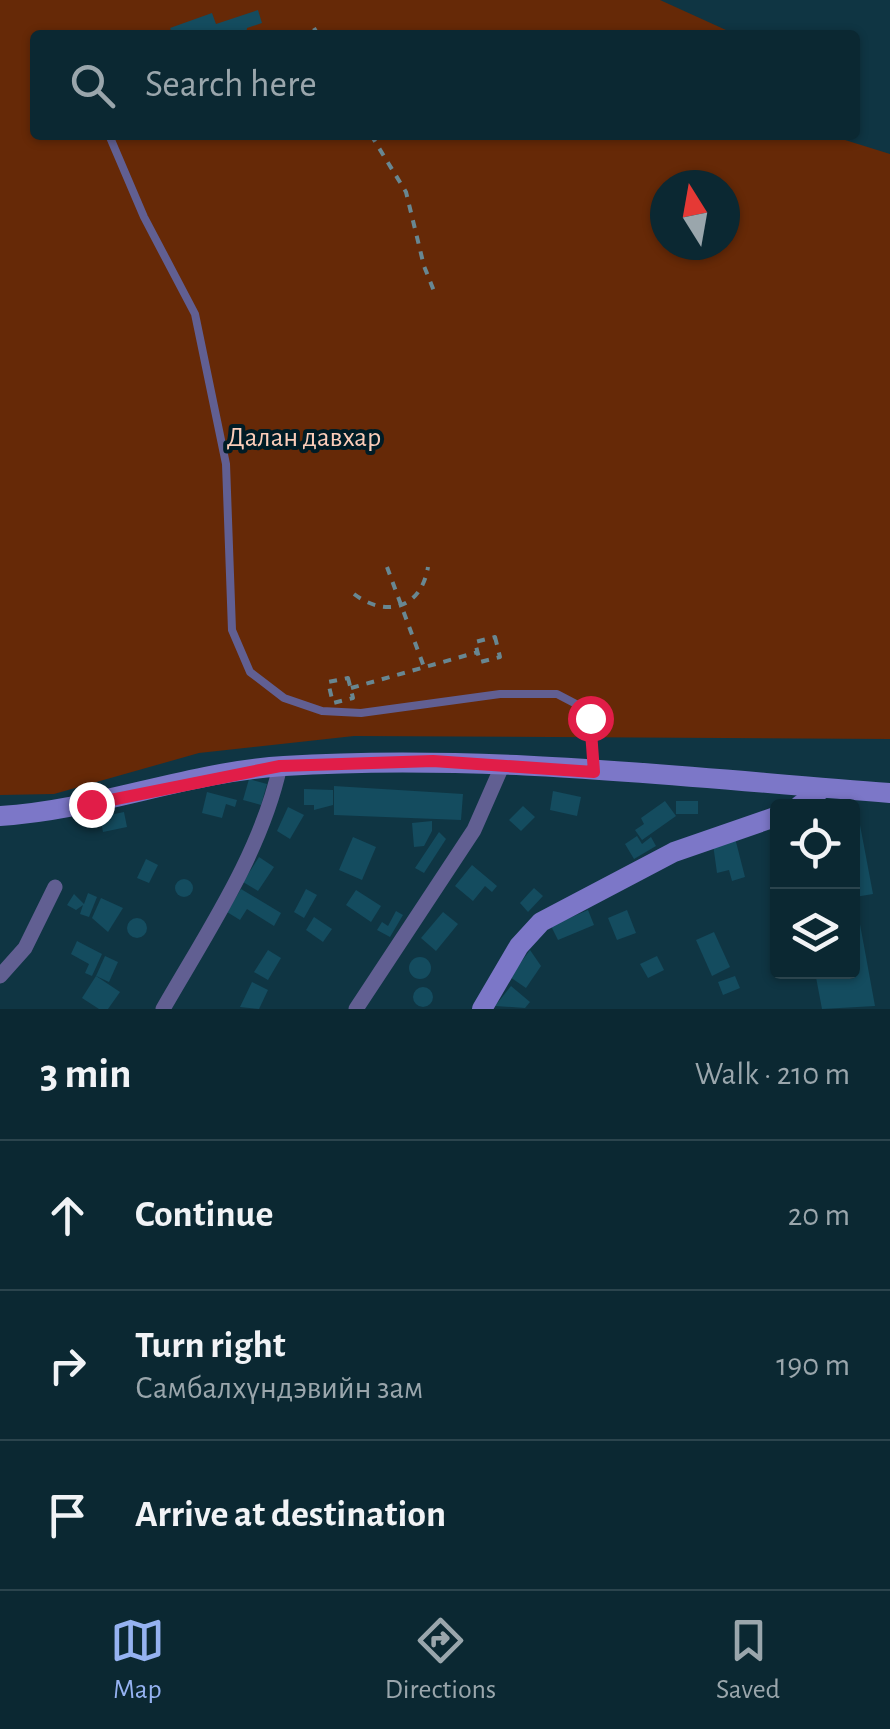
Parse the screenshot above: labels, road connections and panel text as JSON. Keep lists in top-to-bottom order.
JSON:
{
  "parks": ["Далан давхар"],
  "north": "top",
  "page": {
    "search": "Search here",
    "heading": ["3 min", "Walk · 210 m"],
    "list": [
      ["Continue", "20 m"],
      ["Turn right", "Самбалхүндэвийн зам", "190 m"],
      "Arrive at destination"
    ],
    "nav": ["Map", "Directions", "Saved"]
  }
}
